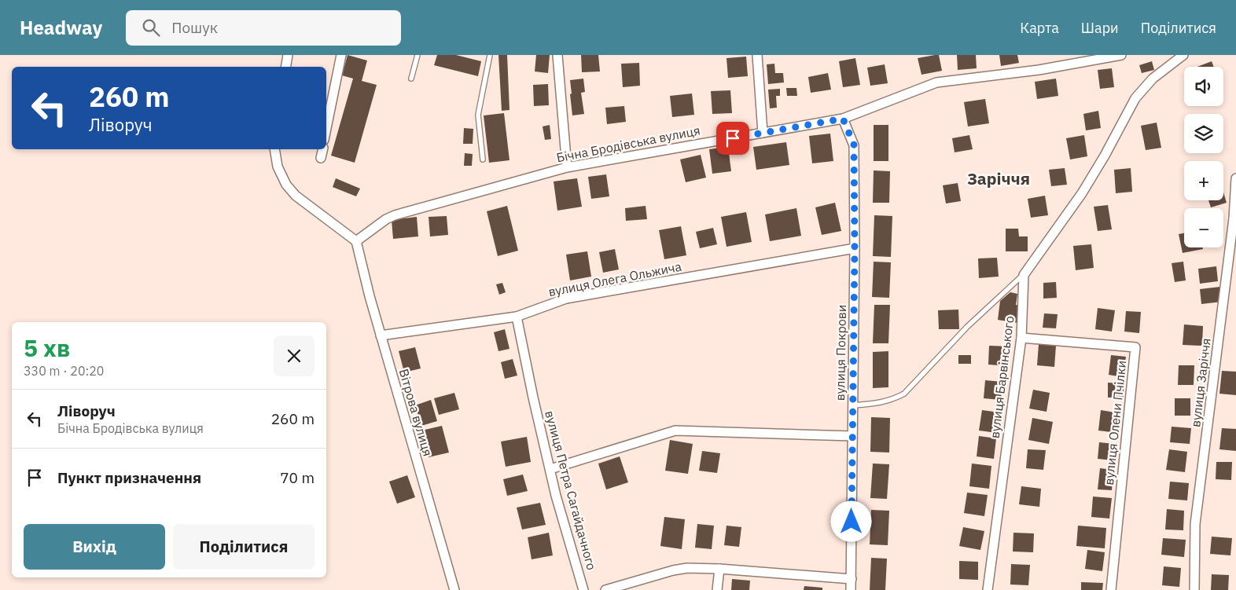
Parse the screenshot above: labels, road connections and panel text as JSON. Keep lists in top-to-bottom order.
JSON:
{
  "streets": {
    "street": [
      "Бічна Бродівська вулиця",
      "вулиця Олега Ольжича",
      "вулиця Покрови",
      "вулиця Барвінського",
      "вулиця Заріччя",
      "Вітрова вулиця",
      "вулиця Олени Пчілки",
      "вулиця Петра Сагайдачного"
    ]
  },
  "crossings": [
    ["Бічна Бродівська вулиця", "вулиця Покрови"],
    ["Бічна Бродівська вулиця", "Вітрова вулиця"],
    ["вулиця Олега Ольжича", "вулиця Покрови"],
    ["вулиця Олега Ольжича", "Вітрова вулиця"],
    ["вулиця Олега Ольжича", "вулиця Петра Сагайдачного"],
    ["вулиця Барвінського", "вулиця Олени Пчілки"]
  ],
  "districts": ["Заріччя"],
  "page": {
    "header": "Headway",
    "search": "Пошук",
    "nav": ["Карта", "Шари", "Поділитися"],
    "map_buttons": ["+", "−"],
    "turn": ["260 m", "Ліворуч"],
    "heading": ["5 хв", "330 m · 20:20"],
    "list": [
      {
        "name": "Ліворуч",
        "note": "Бічна Бродівська вулиця",
        "value": "260 m"
      },
      {
        "name": "Пункт призначення",
        "value": "70 m"
      }
    ],
    "buttons": ["Вихід", "Поділитися"]
  }
}
